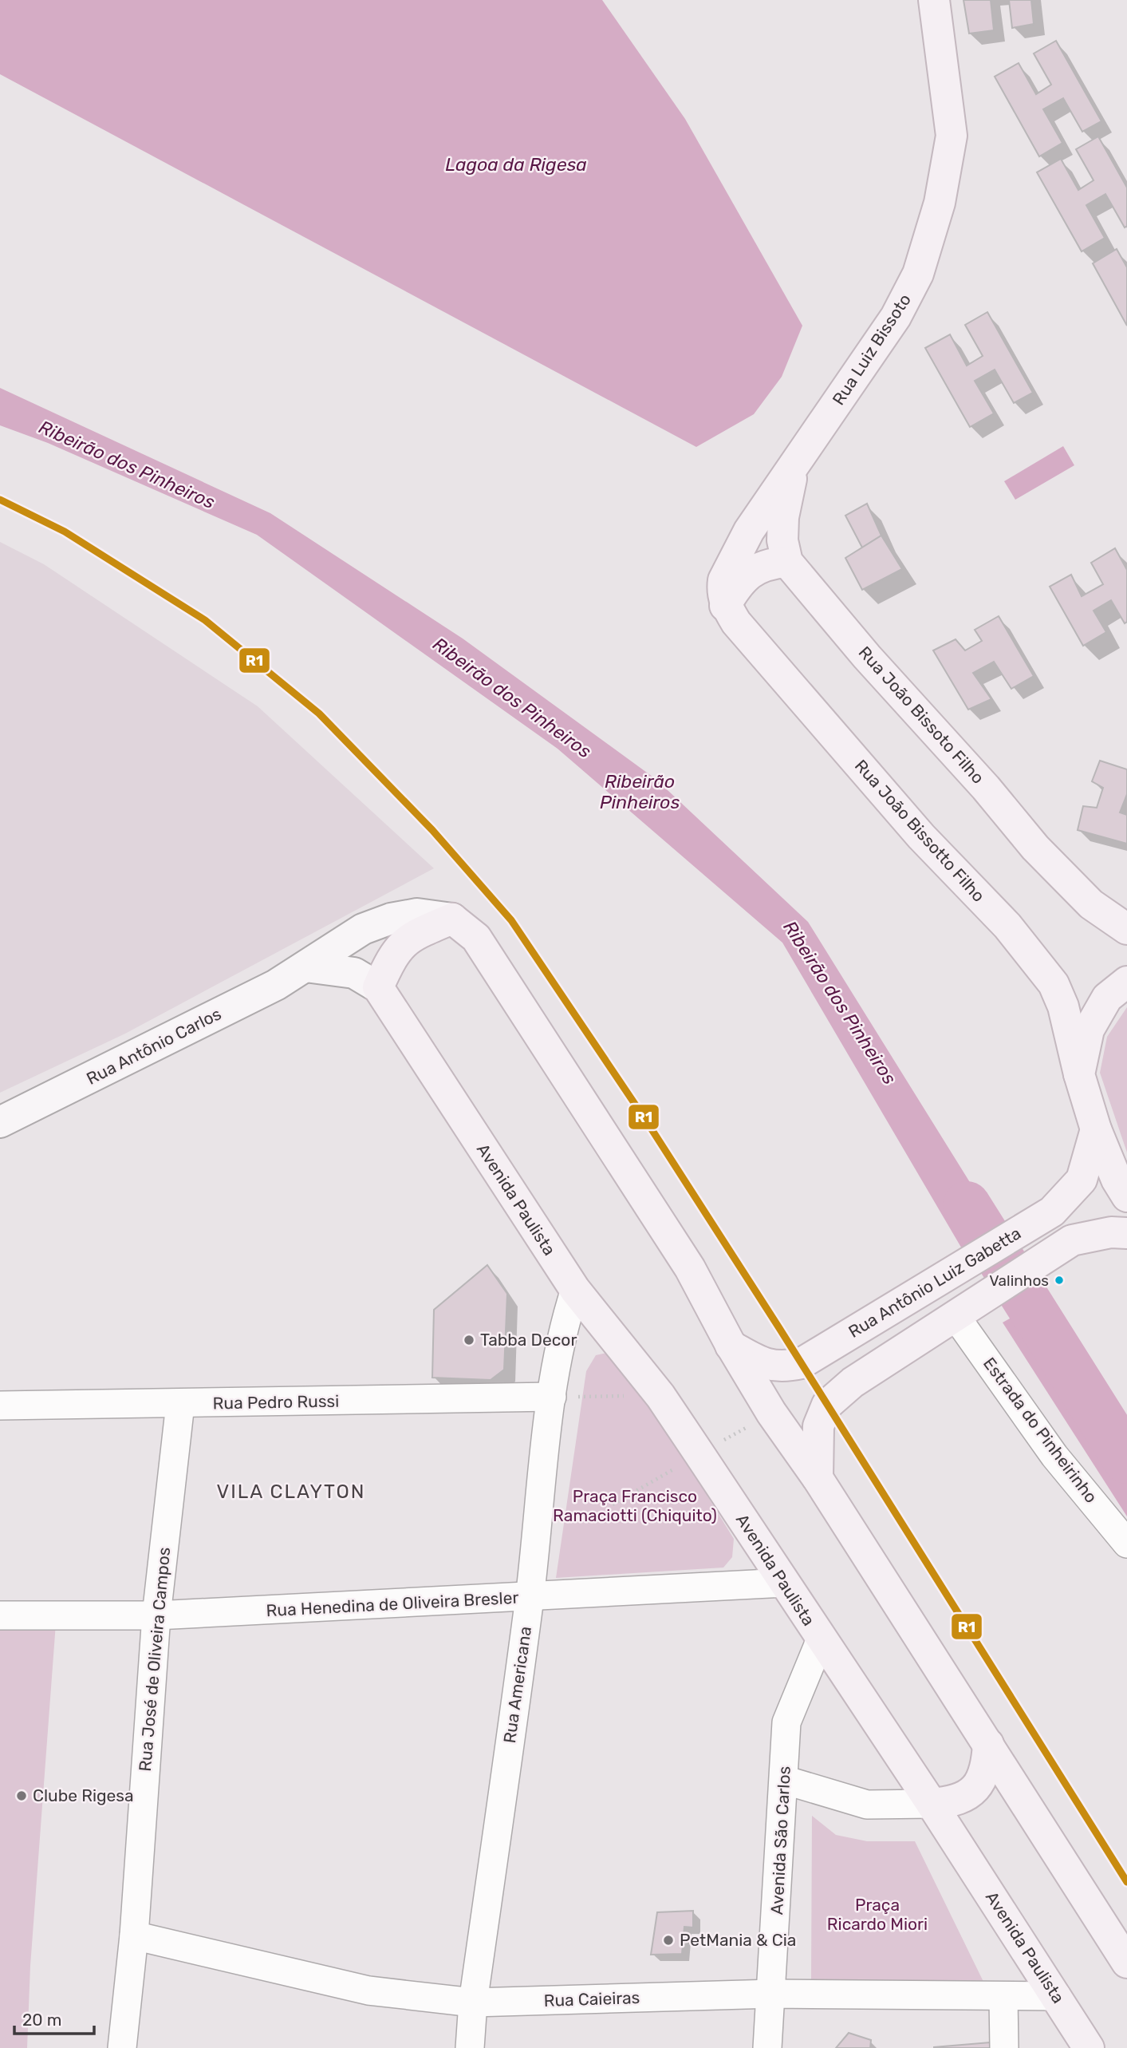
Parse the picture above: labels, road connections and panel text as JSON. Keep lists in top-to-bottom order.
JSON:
{
  "streets": {
    "main road": [
      "Rua Luiz Bissoto",
      "Rua João Bissoto Filho",
      "Rua João Bissotto Filho",
      "Rua Antônio Carlos",
      "Avenida Paulista",
      "Rua Antônio Luiz Gabetta"
    ],
    "street": [
      "Rua Pedro Russi",
      "Estrada do Pinheirinho",
      "Rua Henedina de Oliveira Bresler",
      "Rua José de Oliveira Campos",
      "Rua Americana",
      "Avenida São Carlos",
      "Rua Caieiras"
    ]
  },
  "crossings": [
    ["Rua Luiz Bissoto", "Rua João Bissotto Filho"],
    ["Avenida Paulista", "Rua Henedina de Oliveira Bresler"],
    ["Avenida Paulista", "Rua Americana"],
    ["Avenida Paulista", "Avenida São Carlos"],
    ["Avenida Paulista", "Rua Caieiras"],
    ["Rua Pedro Russi", "Rua José de Oliveira Campos"],
    ["Rua Pedro Russi", "Rua Americana"],
    ["Rua Henedina de Oliveira Bresler", "Rua José de Oliveira Campos"],
    ["Rua Henedina de Oliveira Bresler", "Rua Americana"],
    ["Rua José de Oliveira Campos", "Rua Caieiras"],
    ["Rua Americana", "Rua Caieiras"],
    ["Avenida São Carlos", "Rua Caieiras"]
  ],
  "districts": ["VILA CLAYTON"],
  "water": ["Lagoa da Rigesa", "Ribeirão dos Pinheiros", "Ribeirão Pinheiros"],
  "parks": ["Praça Francisco Ramaciotti (Chiquito)", "Praça Ricardo Miori"],
  "places": [
    "Valinhos",
    "Tabba Decor",
    "Clube Rigesa",
    "PetMania & Cia"
  ],
  "lines": ["transit line R1"],
  "scale_bar": "20 m"
}
